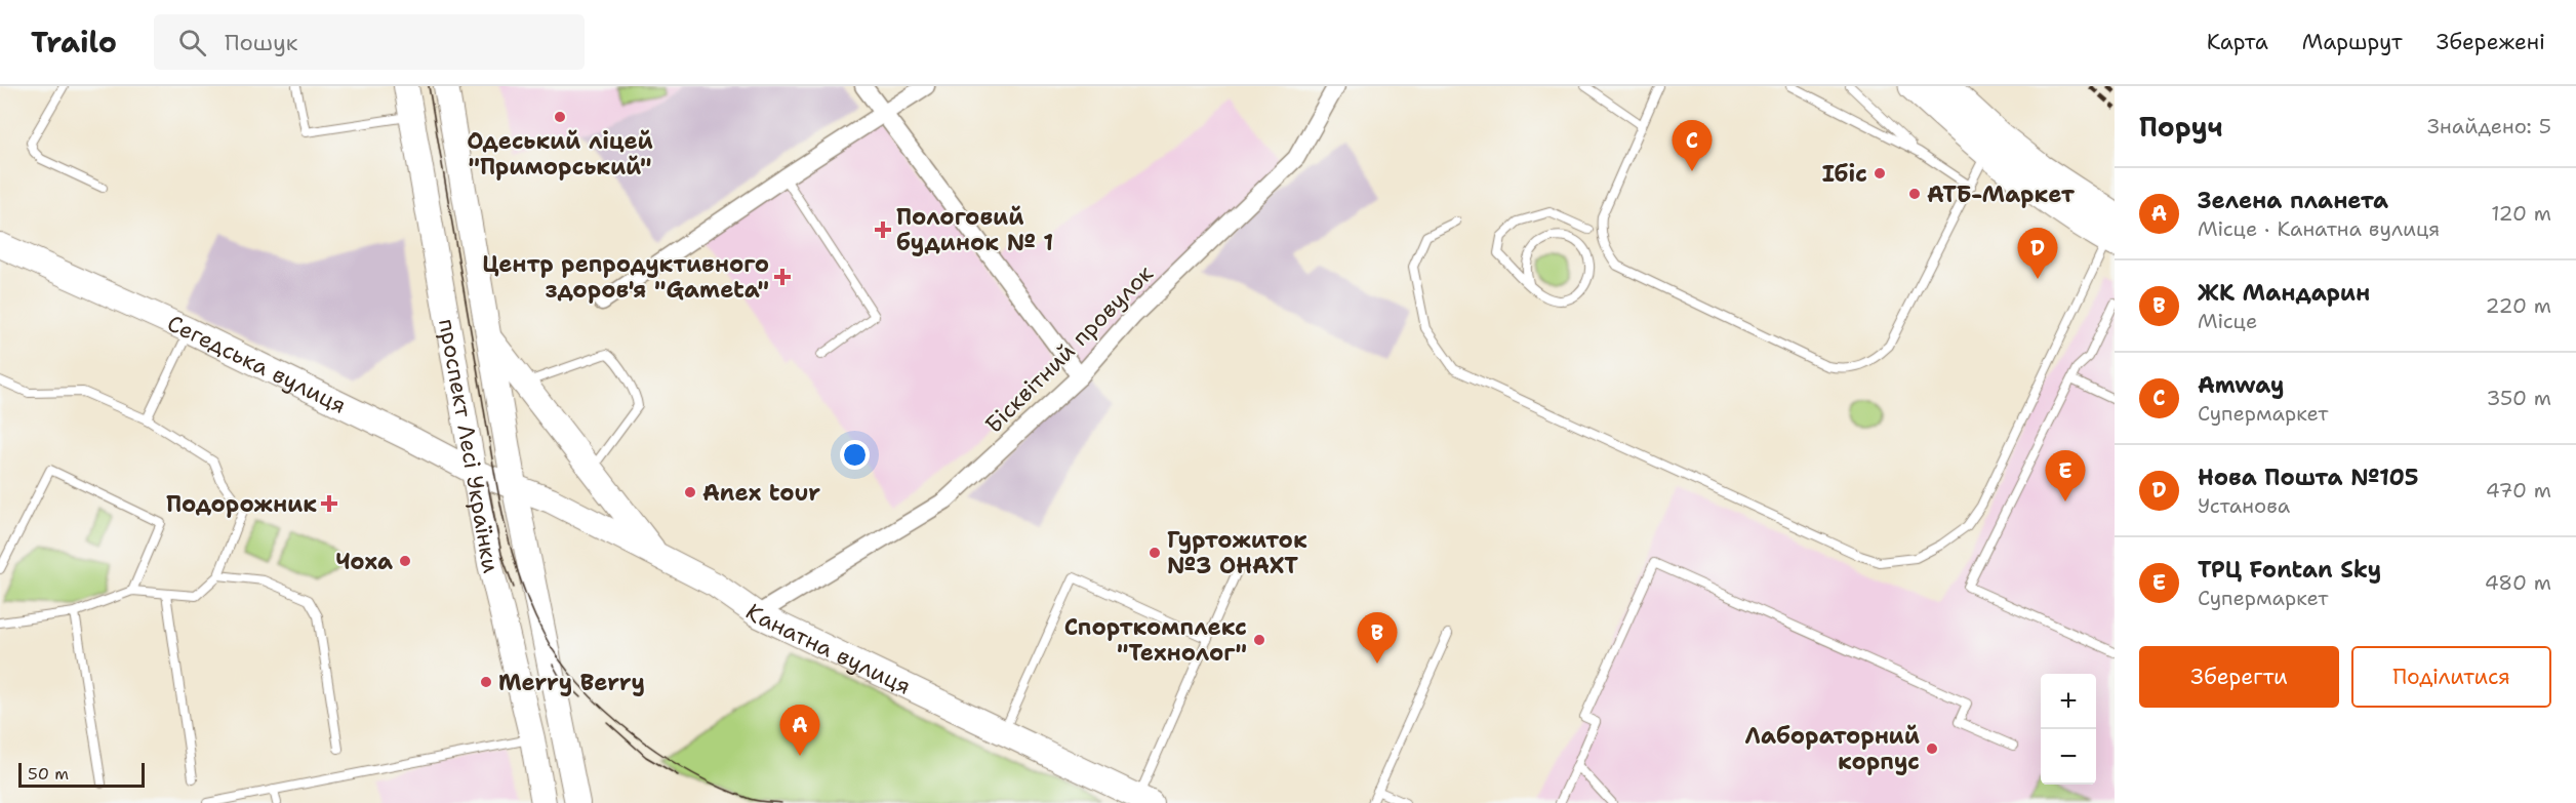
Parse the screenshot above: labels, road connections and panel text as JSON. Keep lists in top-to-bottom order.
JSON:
{
  "streets": {
    "main road": ["Сегедська вулиця", "проспект Лесі Українки", "Канатна вулиця"],
    "street": ["Бісквітний провулок"]
  },
  "crossings": [
    ["Бісквітний провулок", "Канатна вулиця"],
    ["Сегедська вулиця", "проспект Лесі Українки"],
    ["Сегедська вулиця", "Канатна вулиця"],
    ["проспект Лесі Українки", "Канатна вулиця"]
  ],
  "places": {
    "other": [
      "Одеський ліцей \"Приморський\"",
      "Ібіс",
      "АТБ-Маркет",
      "Anex tour",
      "Гуртожиток №3 ОНАХТ",
      "Чоха",
      "Спорткомплекс \"Технолог\"",
      "Merry Berry",
      "Лабораторний корпус"
    ],
    "health": ["Пологовий будинок № 1", "Центр репродуктивного здоров'я \"Gameta\"", "Подорожник"]
  },
  "scale_bar": "50 m",
  "page": {
    "header": "Trailo",
    "search": "Пошук",
    "nav": ["Карта", "Маршрут", "Збережені"],
    "heading": ["Поруч", "Знайдено: 5"],
    "pins": [
      "C",
      "D",
      "E",
      "B",
      "A"
    ],
    "list": [
      {
        "mark": "A",
        "name": "Зелена планета",
        "note": "Місце · Канатна вулиця",
        "value": "120 m"
      },
      {
        "mark": "B",
        "name": "ЖК Мандарин",
        "note": "Місце",
        "value": "220 m"
      },
      {
        "mark": "C",
        "name": "Amway",
        "note": "Супермаркет",
        "value": "350 m"
      },
      {
        "mark": "D",
        "name": "Нова Пошта №105",
        "note": "Установа",
        "value": "470 m"
      },
      {
        "mark": "E",
        "name": "ТРЦ Fontan Sky",
        "note": "Супермаркет",
        "value": "480 m"
      }
    ],
    "buttons": ["Зберегти", "Поділитися"],
    "map_buttons": ["+", "−"],
    "scale": "50 m"
  }
}
